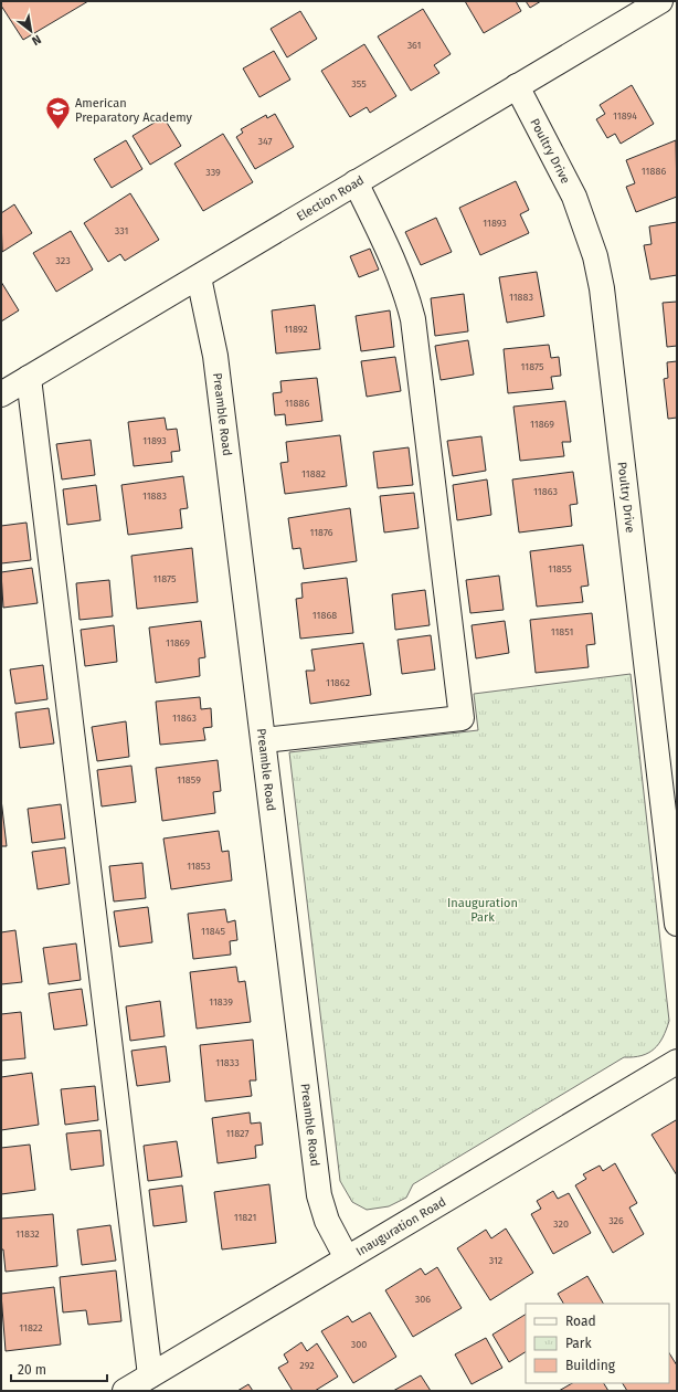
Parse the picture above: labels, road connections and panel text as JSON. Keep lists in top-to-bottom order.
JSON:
{
  "streets": {
    "street": [
      "Poultry Drive",
      "Election Road",
      "Preamble Road",
      "Inauguration Road"
    ]
  },
  "crossings": [
    ["Poultry Drive", "Election Road"],
    ["Election Road", "Preamble Road"],
    ["Preamble Road", "Inauguration Road"]
  ],
  "parks": ["Inauguration Park"],
  "places": {
    "school or university": ["American Preparatory Academy"]
  },
  "house_numbers": [
    "361",
    "355",
    "11894",
    "347",
    "11886",
    "339",
    "11893",
    "331",
    "323",
    "11883",
    "11892",
    "11875",
    "11886",
    "11869",
    "11893",
    "11882",
    "11863",
    "11883",
    "11876",
    "11855",
    "11875",
    "11868",
    "11851",
    "11869",
    "11862",
    "11863",
    "11859",
    "11853",
    "11845",
    "11839",
    "11833",
    "11827",
    "11821",
    "326",
    "320",
    "11832",
    "312",
    "306",
    "11822",
    "300",
    "292"
  ],
  "legend": ["Road", "Park", "Building"],
  "scale_bar": "20 m",
  "north": "bottom right"
}
